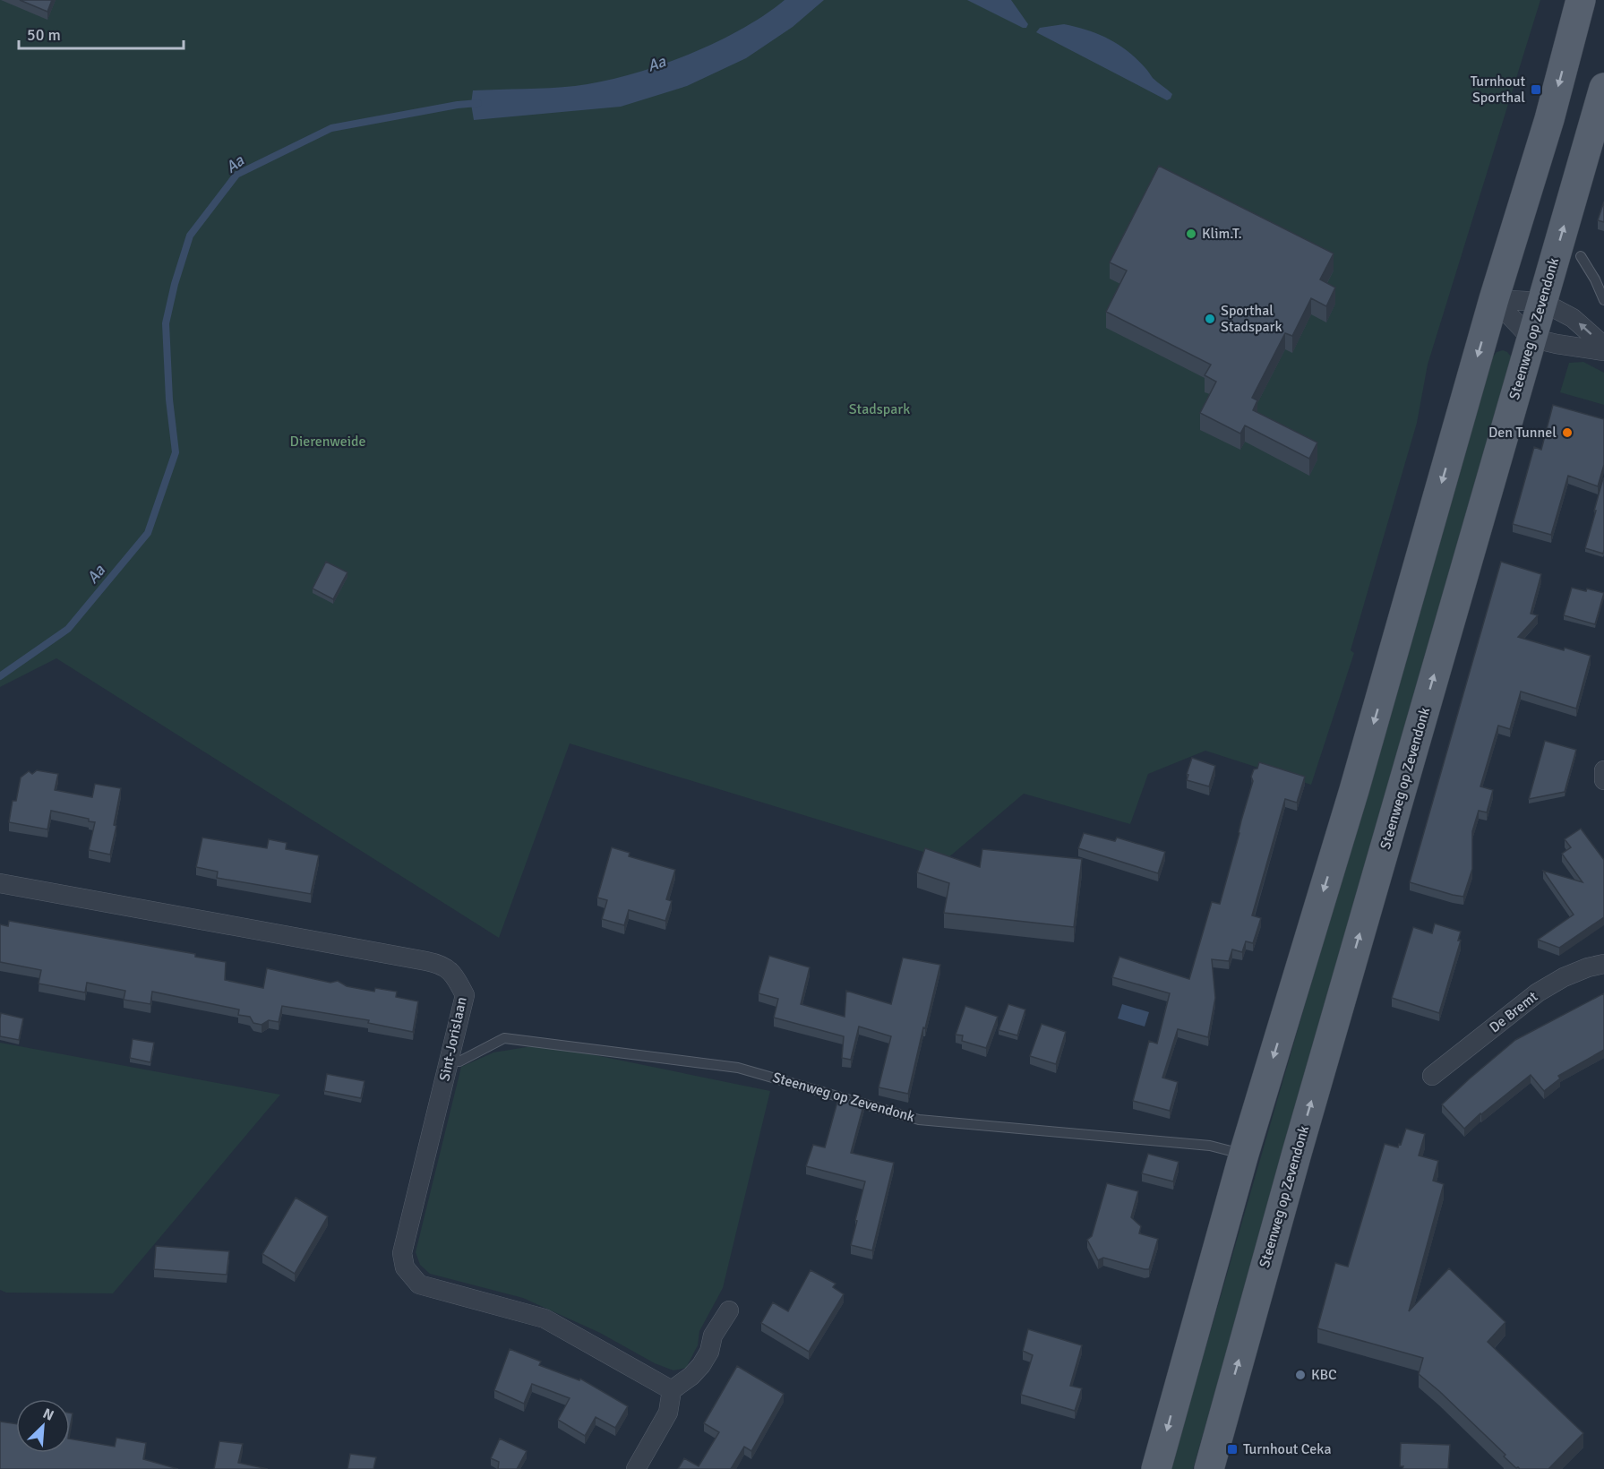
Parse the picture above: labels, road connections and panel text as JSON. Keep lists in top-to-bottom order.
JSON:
{
  "streets": {
    "main road": ["Steenweg op Zevendonk"],
    "street": ["De Bremt", "Sint-Jorislaan"]
  },
  "crossings": [
    ["Steenweg op Zevendonk", "Sint-Jorislaan"]
  ],
  "water": ["Aa"],
  "parks": ["Stadspark", "Dierenweide"],
  "places": {
    "transit": ["Turnhout Sporthal", "Turnhout Ceka"],
    "other": [
      "Klim.T.",
      "Sporthal Stadspark",
      "Den Tunnel",
      "KBC"
    ]
  },
  "scale_bar": "50 m",
  "north": "top right"
}
